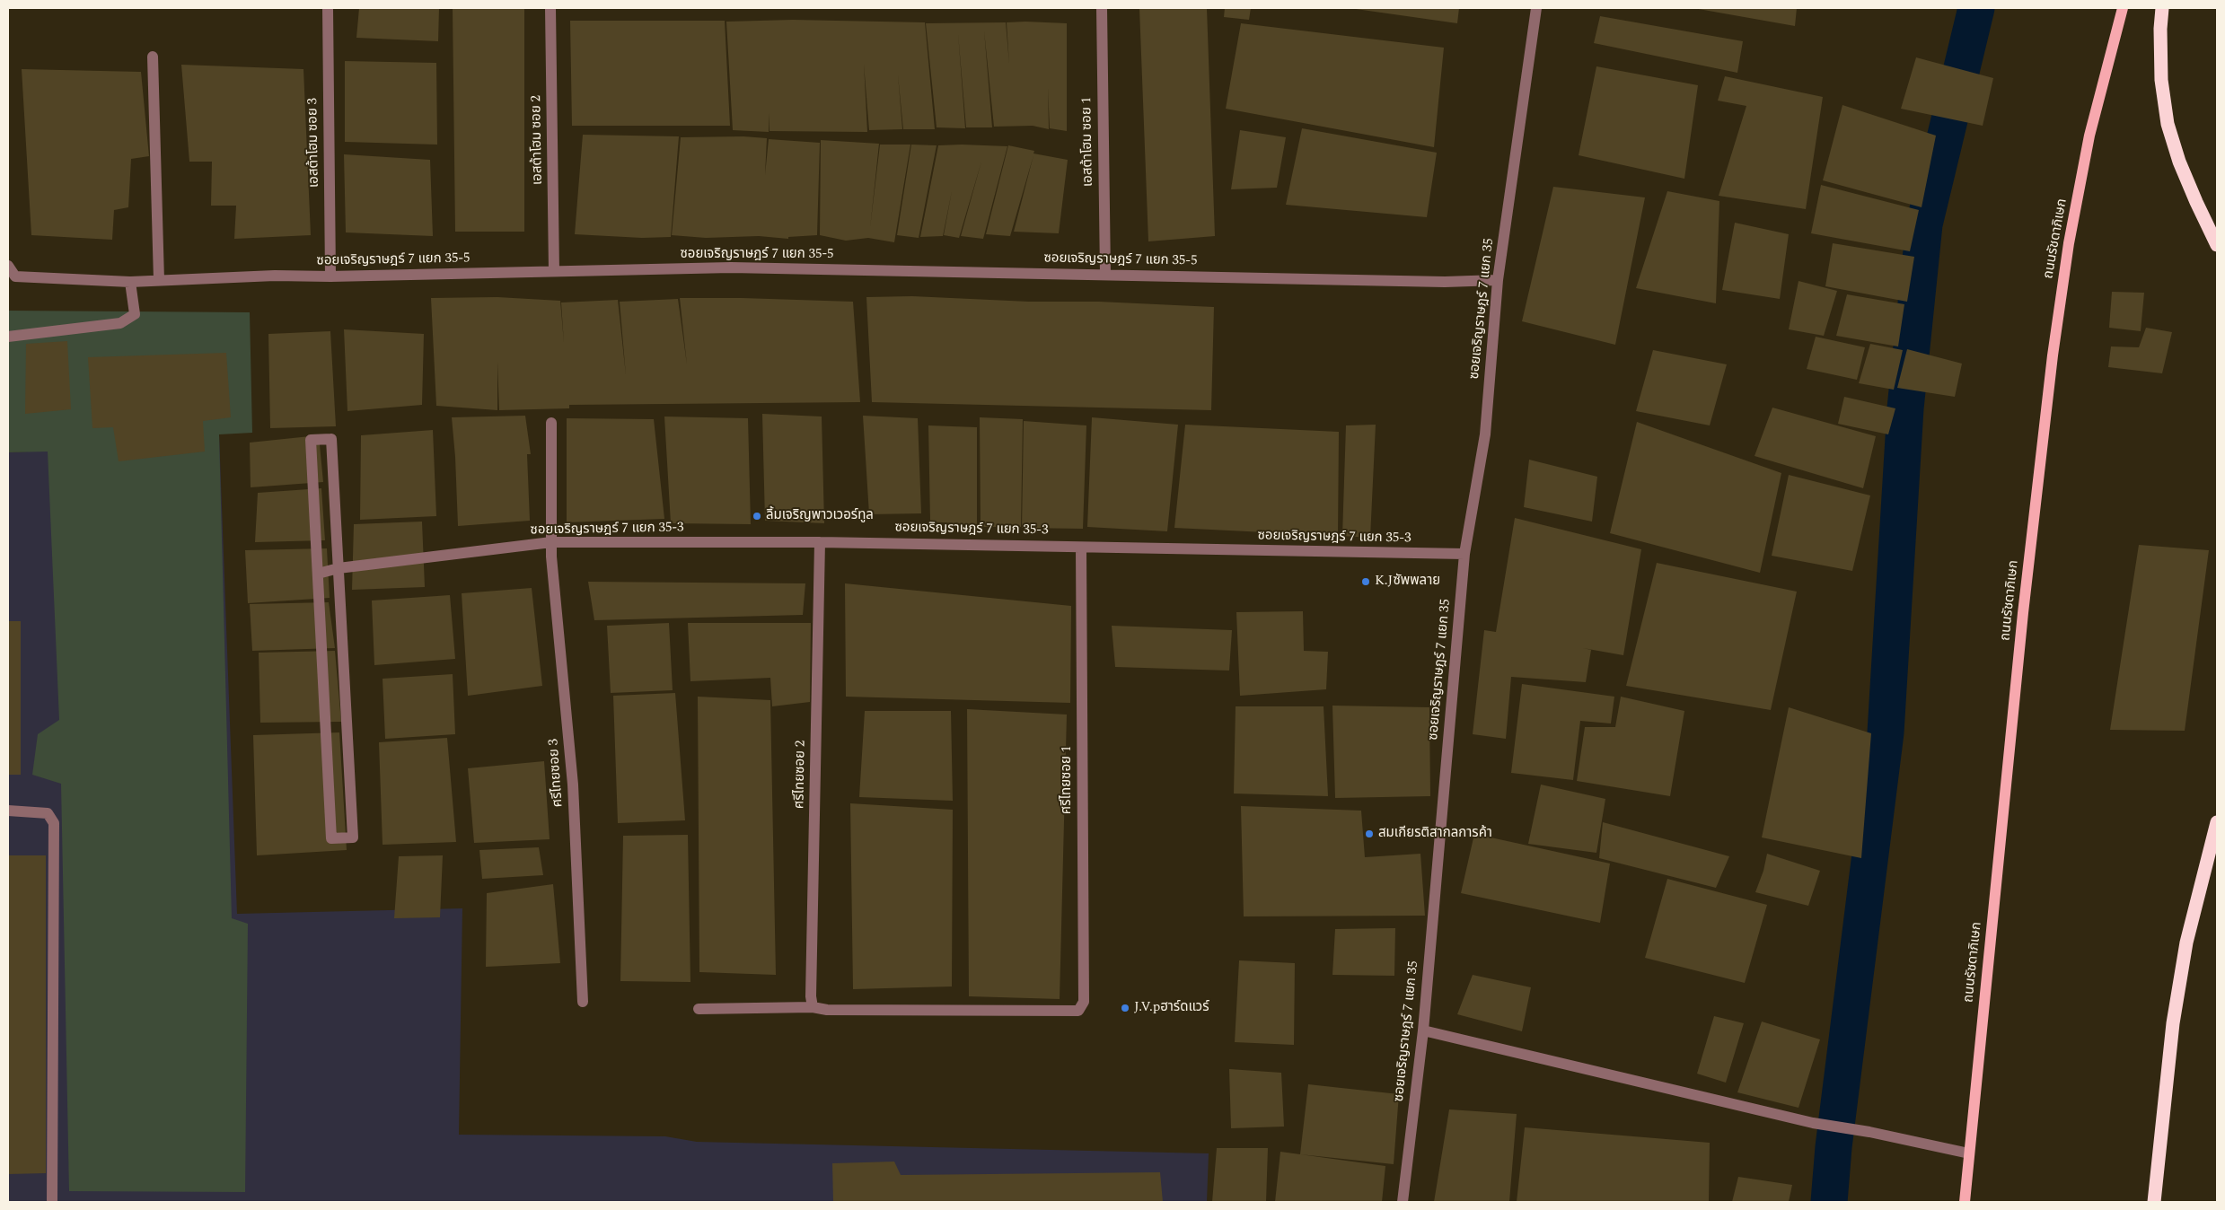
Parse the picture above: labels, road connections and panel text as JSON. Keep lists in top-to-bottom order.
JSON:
{
  "streets": {
    "main road": ["ถนนรัชดาภิเษก"],
    "street": [
      "เอสต้าโฮม ซอย 2",
      "เอสต้าโฮม ซอย 1",
      "เอสต้าโฮม ซอย 3",
      "ซอยเจริญราษฎร์ 7 แยก 35-5",
      "ซอยเจริญราษฎร์ 7 แยก 35",
      "ซอยเจริญราษฎร์ 7 แยก 35-3",
      "ศรีไทยซอย 3",
      "ศรีไทยซอย 2",
      "ศรีไทยซอย 1"
    ]
  },
  "crossings": [
    ["เอสต้าโฮม ซอย 2", "ซอยเจริญราษฎร์ 7 แยก 35-5"],
    ["เอสต้าโฮม ซอย 1", "ซอยเจริญราษฎร์ 7 แยก 35-5"],
    ["เอสต้าโฮม ซอย 3", "ซอยเจริญราษฎร์ 7 แยก 35-5"],
    ["ซอยเจริญราษฎร์ 7 แยก 35-5", "ซอยเจริญราษฎร์ 7 แยก 35"],
    ["ซอยเจริญราษฎร์ 7 แยก 35", "ซอยเจริญราษฎร์ 7 แยก 35-3"],
    ["ซอยเจริญราษฎร์ 7 แยก 35-3", "ศรีไทยซอย 3"],
    ["ซอยเจริญราษฎร์ 7 แยก 35-3", "ศรีไทยซอย 2"],
    ["ซอยเจริญราษฎร์ 7 แยก 35-3", "ศรีไทยซอย 1"],
    ["ศรีไทยซอย 2", "ศรีไทยซอย 1"]
  ],
  "places": [
    "ลิ้มเจริญพาวเวอร์ทูล",
    "K.Jซัพพลาย",
    "สมเกียรติสากลการค้า",
    "J.V.pฮาร์ดแวร์"
  ]
}
